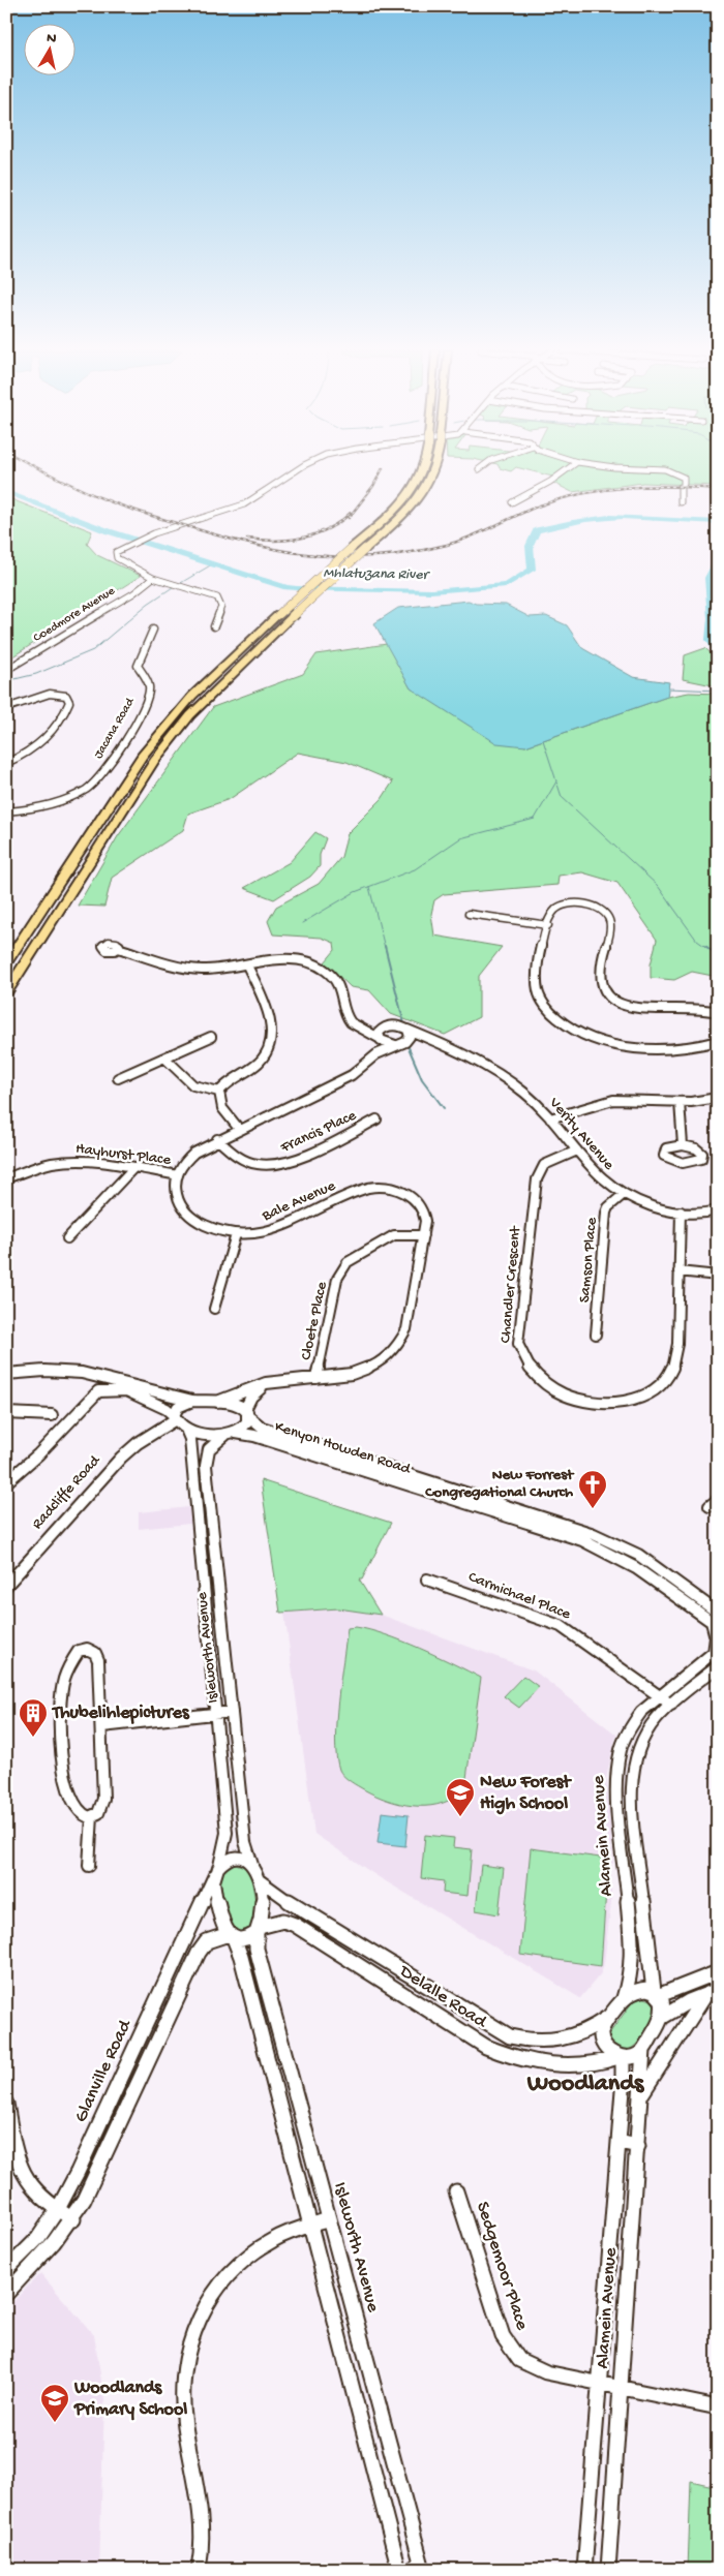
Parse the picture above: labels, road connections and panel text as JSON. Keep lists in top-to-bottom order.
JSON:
{
  "streets": {
    "street": [
      "Coedmore Avenue",
      "Jacana Road",
      "Francis Place",
      "Verity Avenue",
      "Hayhurst Place",
      "Bale Avenue",
      "Samson Place",
      "Chandler Crescent",
      "Cloete Place",
      "Kenyon Howden Road",
      "Radcliffe Road",
      "Carmichael Place",
      "Isleworth Avenue",
      "Alamein Avenue",
      "Delalle Road",
      "Glanville Road",
      "Sedgemoor Place"
    ]
  },
  "crossings": [
    ["Verity Avenue", "Samson Place"],
    ["Verity Avenue", "Chandler Crescent"],
    ["Hayhurst Place", "Bale Avenue"],
    ["Bale Avenue", "Cloete Place"],
    ["Bale Avenue", "Kenyon Howden Road"],
    ["Bale Avenue", "Isleworth Avenue"],
    ["Kenyon Howden Road", "Radcliffe Road"],
    ["Kenyon Howden Road", "Isleworth Avenue"],
    ["Radcliffe Road", "Isleworth Avenue"],
    ["Carmichael Place", "Alamein Avenue"],
    ["Isleworth Avenue", "Delalle Road"],
    ["Isleworth Avenue", "Glanville Road"],
    ["Alamein Avenue", "Delalle Road"],
    ["Alamein Avenue", "Sedgemoor Place"]
  ],
  "districts": ["Woodlands"],
  "water": ["Mhlatuzana River"],
  "places": {
    "church": ["New Forrest Congregational Church"],
    "building": ["Thubelihlepictures"],
    "school or university": ["New Forest High School", "Woodlands Primary School"]
  },
  "north": "top"
}
